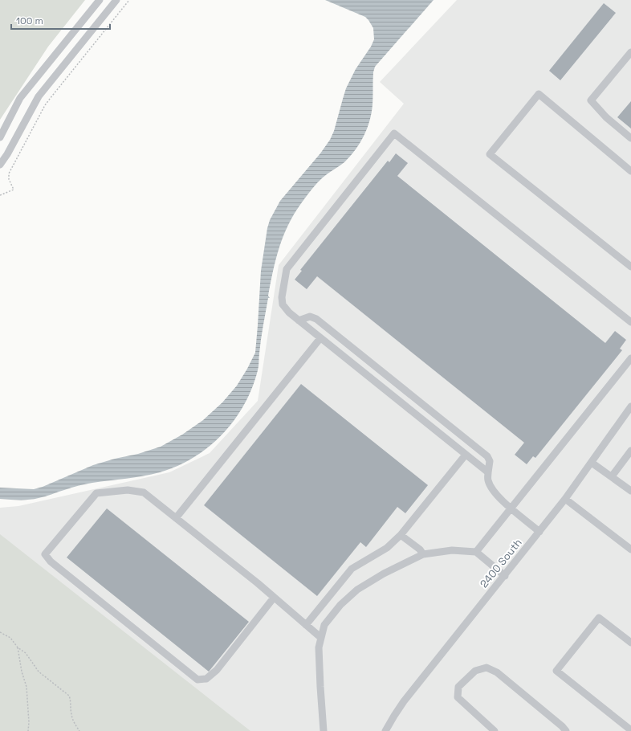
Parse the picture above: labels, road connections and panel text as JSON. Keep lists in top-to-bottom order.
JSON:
{
  "streets": {
    "street": ["2400 South"]
  },
  "scale_bar": "100 m"
}
